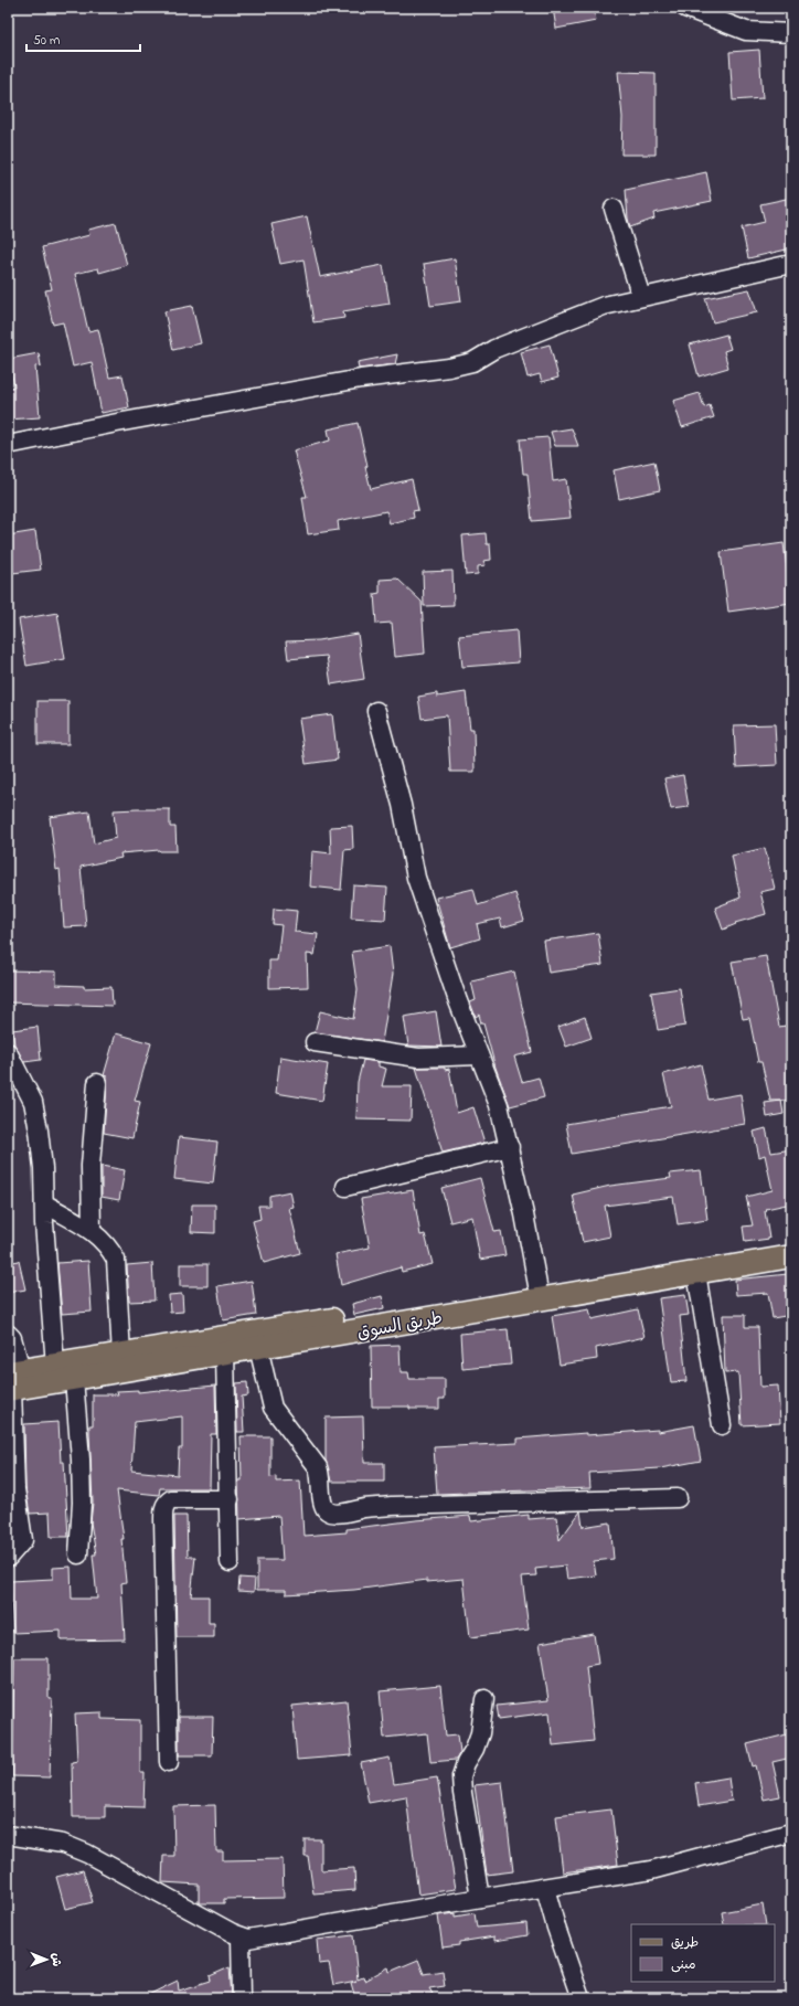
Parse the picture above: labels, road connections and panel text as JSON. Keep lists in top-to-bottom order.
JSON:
{
  "streets": {
    "main road": ["طريق السوق"]
  },
  "legend": ["طريق", "مبنى"],
  "scale_bar": "50 m",
  "north": "right"
}
